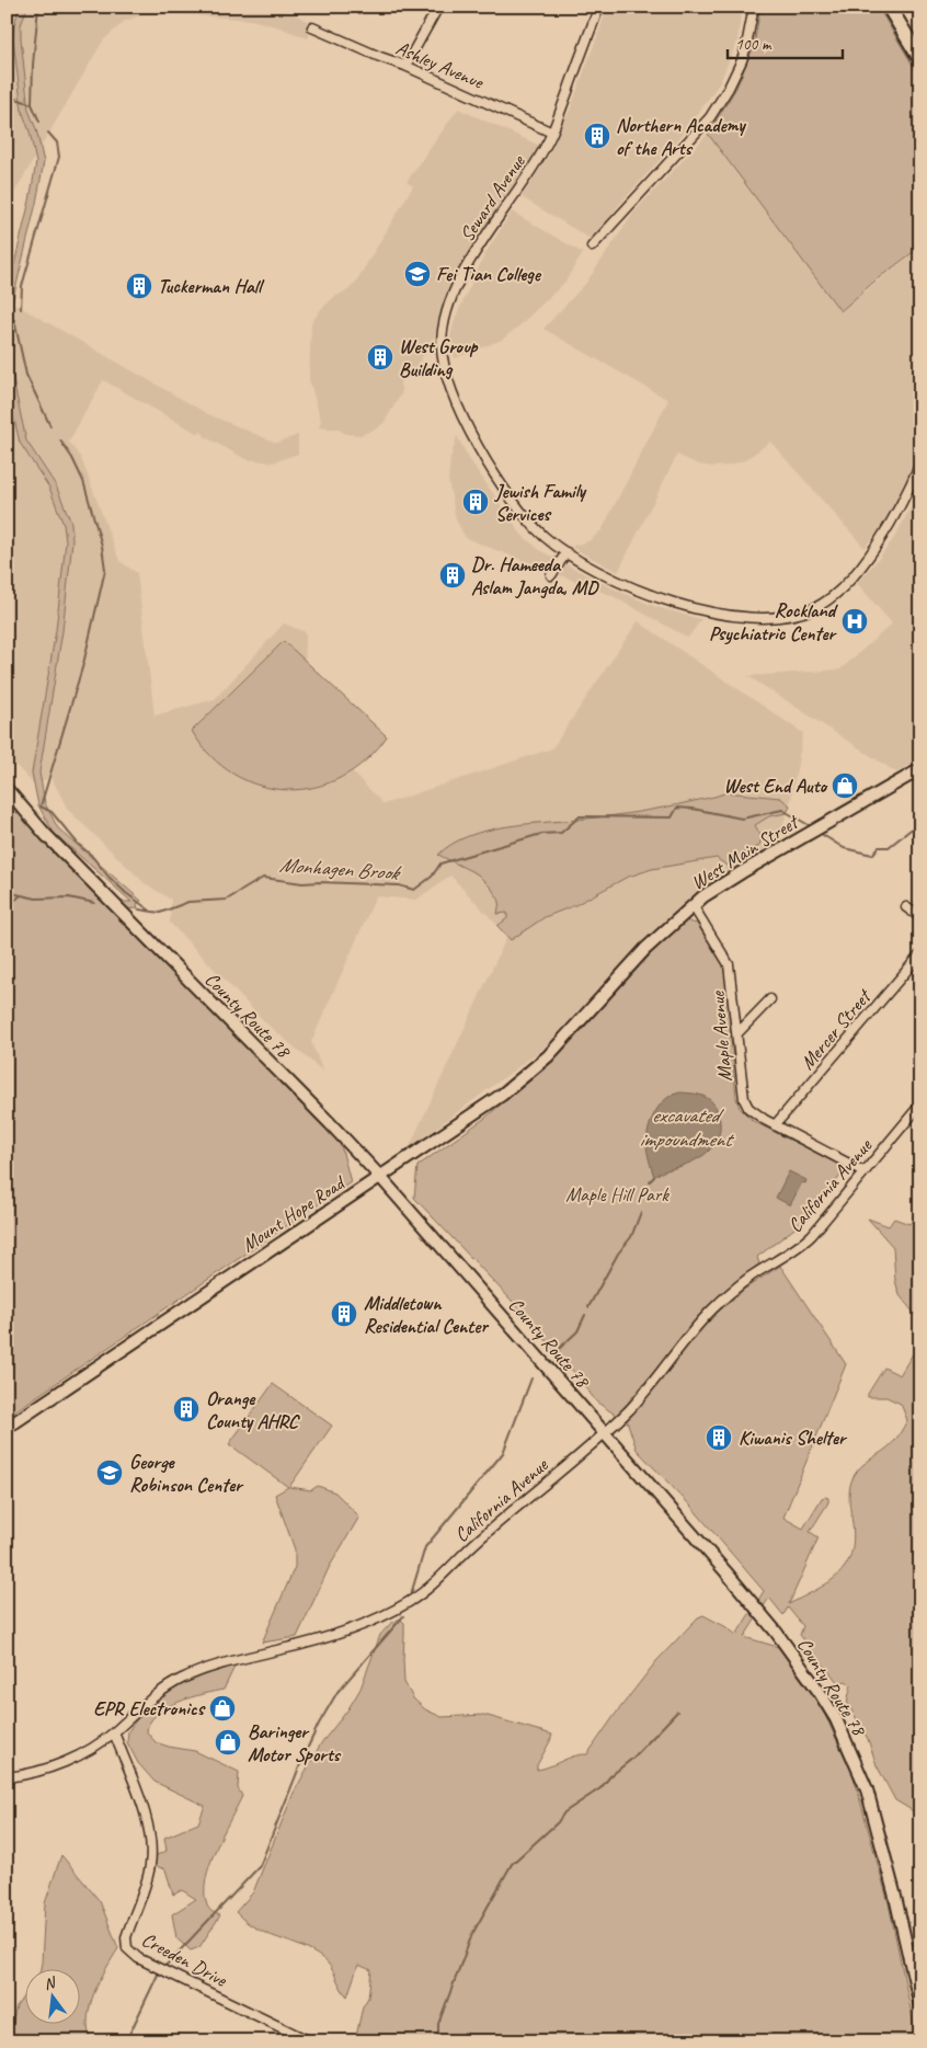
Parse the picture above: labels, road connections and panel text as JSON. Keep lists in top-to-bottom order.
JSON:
{
  "streets": {
    "street": [
      "Ashley Avenue",
      "Seward Avenue",
      "West Main Street",
      "County Route 78",
      "Mercer Street",
      "Maple Avenue",
      "California Avenue",
      "Mount Hope Road",
      "Creeden Drive"
    ]
  },
  "crossings": [
    ["Ashley Avenue", "Seward Avenue"],
    ["West Main Street", "Maple Avenue"],
    ["West Main Street", "Mount Hope Road"],
    ["County Route 78", "California Avenue"],
    ["County Route 78", "Mount Hope Road"],
    ["Mercer Street", "Maple Avenue"],
    ["Maple Avenue", "California Avenue"],
    ["California Avenue", "Creeden Drive"]
  ],
  "water": ["Monhagen Brook", "excavated impoundment"],
  "parks": ["Maple Hill Park"],
  "places": {
    "building": [
      "Northern Academy of the Arts",
      "Tuckerman Hall",
      "West Group Building",
      "Jewish Family Services",
      "Dr. Hameeda Aslam Jangda, MD",
      "Middletown Residential Center",
      "Orange County AHRC",
      "Kiwanis Shelter"
    ],
    "school or university": ["Fei Tian College", "George Robinson Center"],
    "hospital": ["Rockland Psychiatric Center"],
    "shop": ["West End Auto", "EPR Electronics", "Baringer Motor Sports"]
  },
  "scale_bar": "100 m",
  "north": "top"
}
